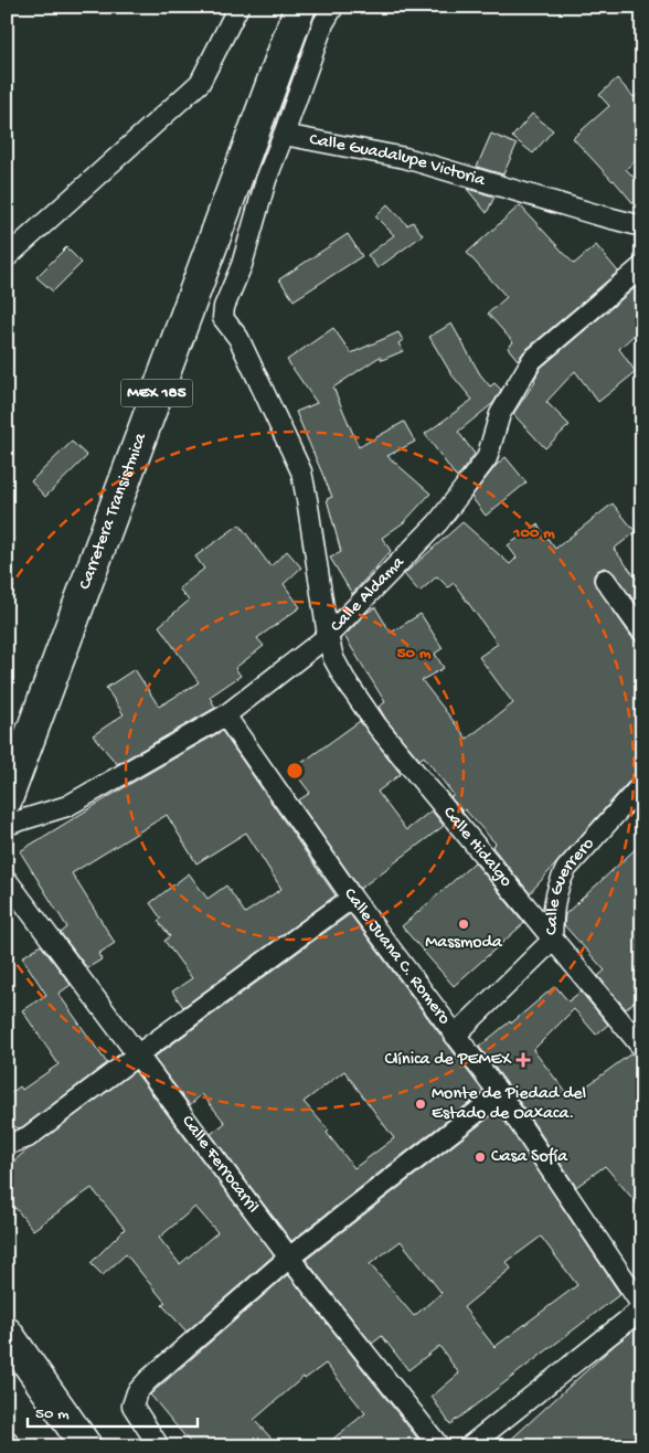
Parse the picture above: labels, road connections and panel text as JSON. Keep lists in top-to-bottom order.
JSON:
{
  "streets": {
    "main road": ["MEX 185", "Carretera Transistmica"],
    "street": [
      "Calle Guadalupe Victoria",
      "Calle Aldama",
      "Calle Hidalgo",
      "Calle Guerrero",
      "Calle Juana C. Romero",
      "Calle Ferrocarril"
    ]
  },
  "crossings": [
    ["Calle Guadalupe Victoria", "Calle Hidalgo"],
    ["Calle Aldama", "Calle Hidalgo"],
    ["Calle Aldama", "Calle Juana C. Romero"],
    ["Calle Hidalgo", "Calle Guerrero"],
    ["Calle Guerrero", "Calle Juana C. Romero"]
  ],
  "places": {
    "other": ["Massmoda", "Monte de Piedad del Estado de Oaxaca.", "Casa Sofía"],
    "health": ["Clínica de PEMEX"]
  },
  "scale_bar": "50 m",
  "rings": ["100 m", "50 m"]
}
